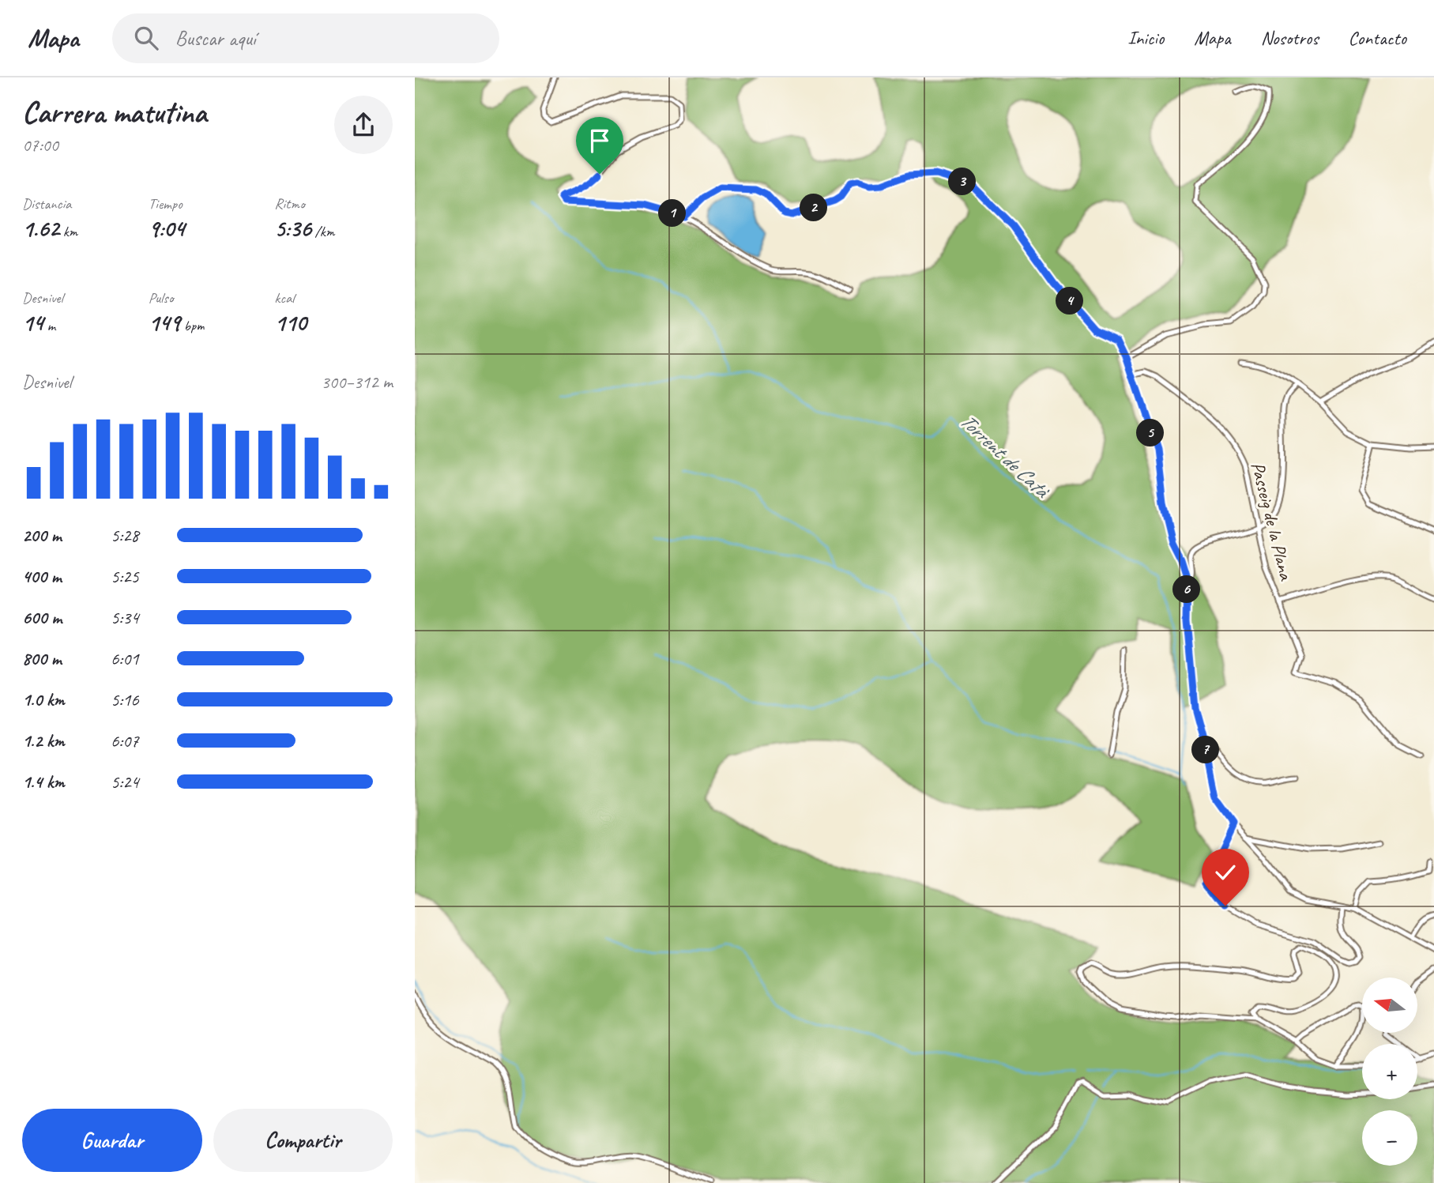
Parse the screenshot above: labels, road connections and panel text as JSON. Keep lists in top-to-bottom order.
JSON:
{
  "streets": {
    "street": ["Passeig de la Plana"]
  },
  "water": ["Torrent de Catà"],
  "north": "left",
  "page": {
    "header": "Mapa",
    "search": "Buscar aquí",
    "nav": [
      "Inicio",
      "Mapa",
      "Nosotros",
      "Contacto"
    ],
    "heading": ["Carrera matutina", "07:00"],
    "pins": [
      "3",
      "2",
      "1",
      "4",
      "5",
      "6",
      "7"
    ],
    "stats": [
      ["Distancia", "1.62 km"],
      ["Tiempo", "9:04"],
      ["Ritmo", "5:36 /km"],
      ["Desnivel", "14 m"],
      ["Pulso", "149 bpm"],
      ["kcal", "110"]
    ],
    "chart": ["Desnivel", "300–312 m"],
    "list": [
      {
        "name": "200 m",
        "note": "5:28"
      },
      {
        "name": "400 m",
        "note": "5:25"
      },
      {
        "name": "600 m",
        "note": "5:34"
      },
      {
        "name": "800 m",
        "note": "6:01"
      },
      {
        "name": "1.0 km",
        "note": "5:16"
      },
      {
        "name": "1.2 km",
        "note": "6:07"
      },
      {
        "name": "1.4 km",
        "note": "5:24"
      }
    ],
    "map_buttons": ["+", "−"],
    "buttons": ["Guardar", "Compartir"]
  }
}
